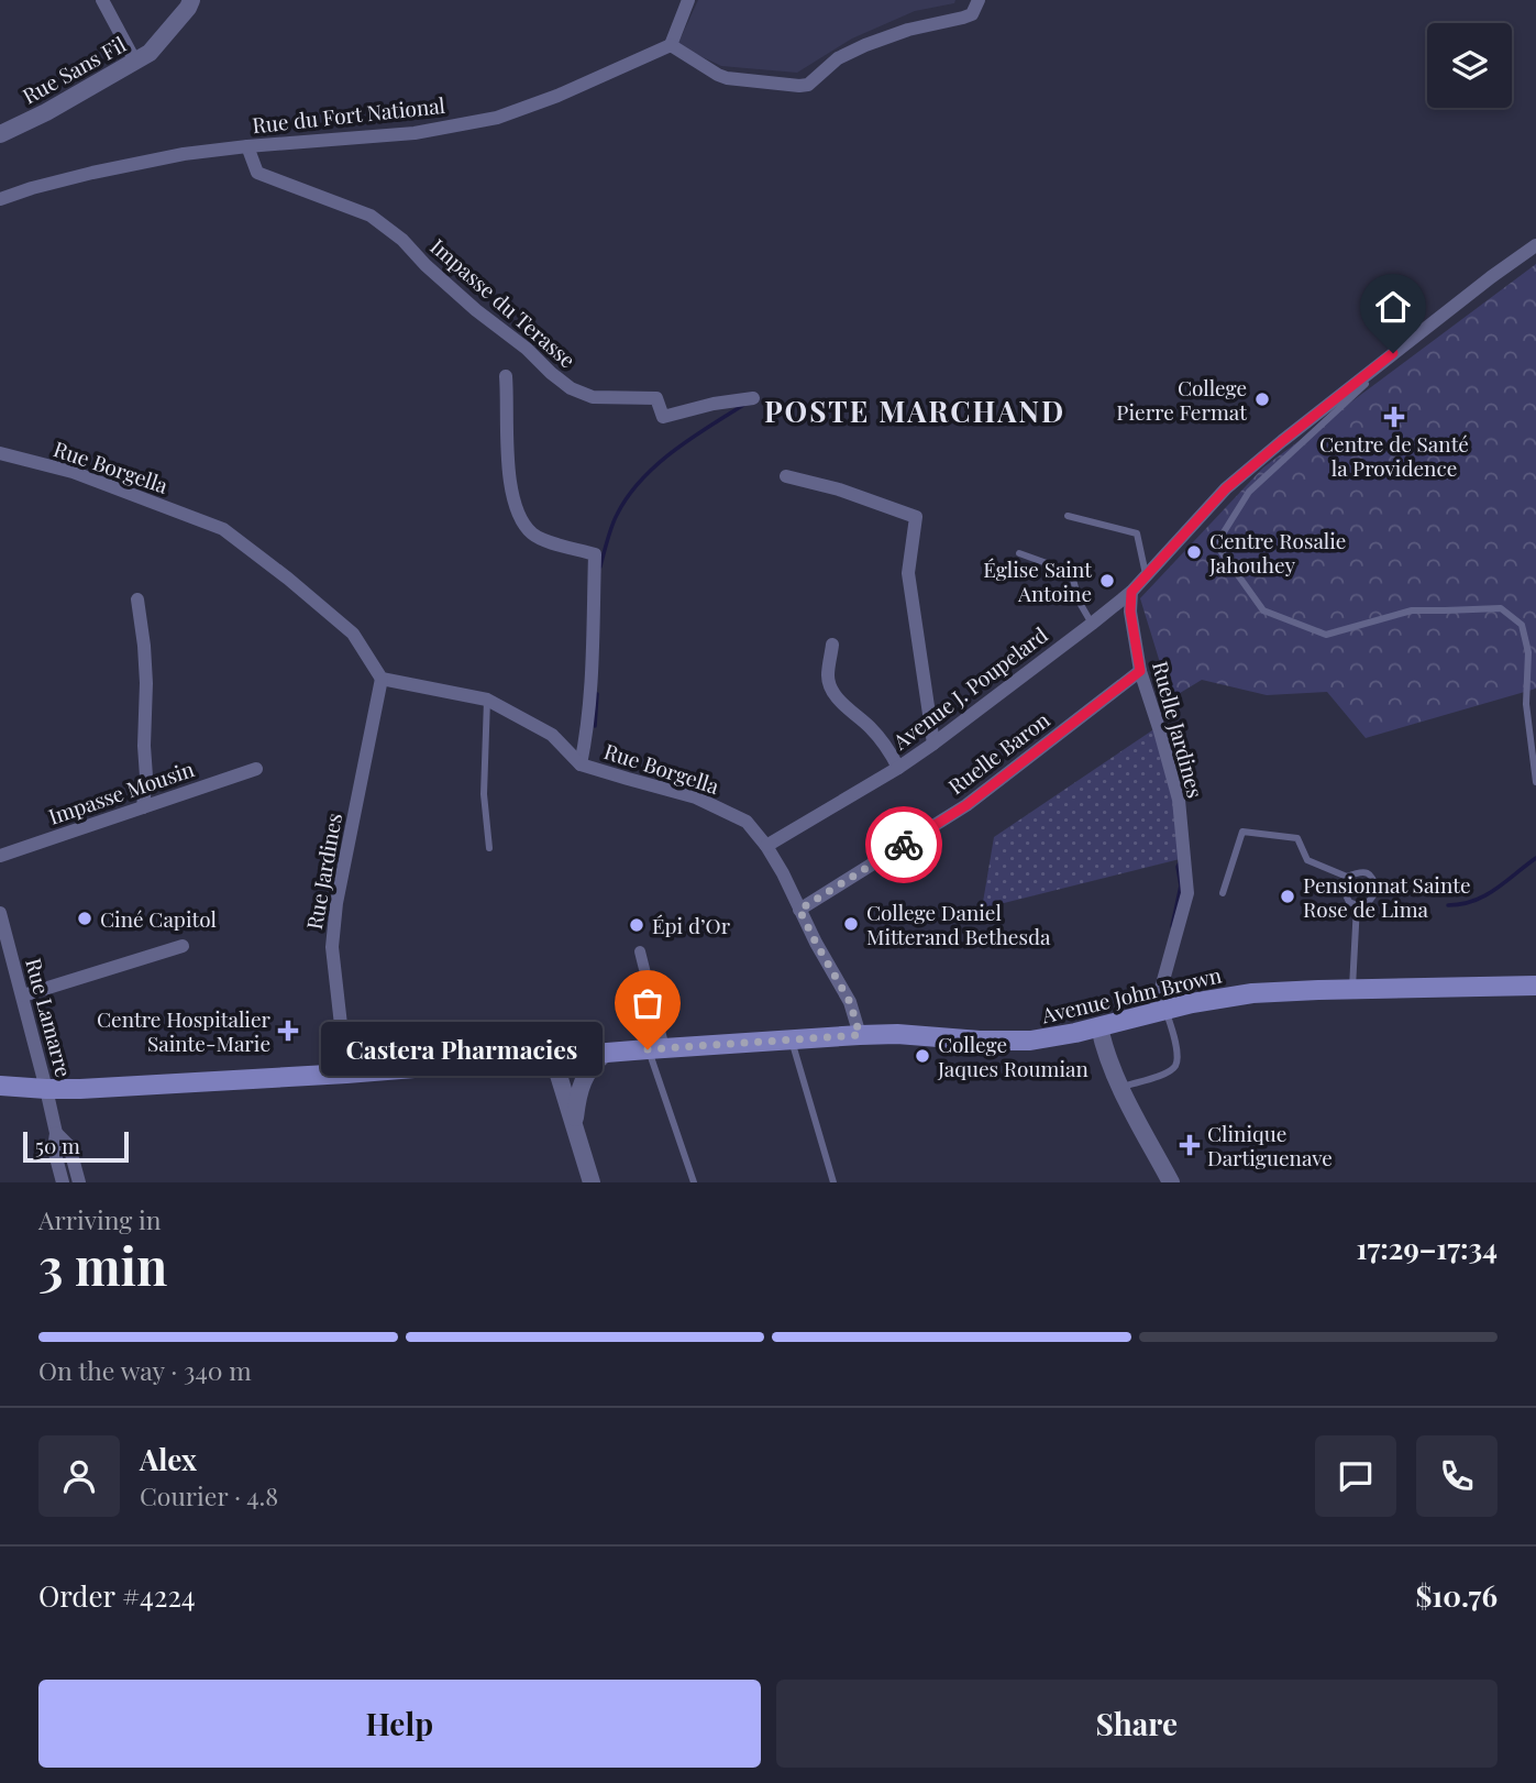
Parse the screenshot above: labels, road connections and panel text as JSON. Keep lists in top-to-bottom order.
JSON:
{
  "streets": {
    "main road": ["Avenue John Brown"],
    "street": [
      "Rue Sans Fil",
      "Rue du Fort National",
      "Impasse du Terasse",
      "Rue Borgella",
      "Avenue J. Poupelard",
      "Ruelle Jardines",
      "Ruelle Baron",
      "Impasse Mousin",
      "Rue Jardines",
      "Rue Lamarre"
    ]
  },
  "crossings": [
    ["Rue du Fort National", "Impasse du Terasse"],
    ["Rue Borgella", "Avenue J. Poupelard"],
    ["Rue Borgella", "Ruelle Baron"],
    ["Rue Borgella", "Rue Jardines"],
    ["Rue Borgella", "Avenue John Brown"],
    ["Avenue J. Poupelard", "Ruelle Jardines"],
    ["Ruelle Jardines", "Ruelle Baron"],
    ["Ruelle Jardines", "Avenue John Brown"],
    ["Rue Jardines", "Avenue John Brown"],
    ["Avenue John Brown", "Rue Lamarre"]
  ],
  "districts": ["POSTE MARCHAND"],
  "places": {
    "other": [
      "College Pierre Fermat",
      "Centre Rosalie Jahouhey",
      "Église Saint Antoine",
      "Pensionnat Sainte Rose de Lima",
      "Ciné Capitol",
      "College Daniel Mitterand Bethesda",
      "Épi d’Or",
      "Castera Pharmacies",
      "College Jaques Roumian"
    ],
    "health": ["Centre de Santé la Providence", "Centre Hospitalier Sainte-Marie", "Clinique Dartiguenave"]
  },
  "scale_bar": "50 m",
  "page": {
    "bubble": "Castera Pharmacies",
    "scale": "50 m",
    "heading": ["3 min", "Arriving in", "17:29–17:34"],
    "panel": [
      "Alex",
      "Courier · 4.8",
      "Order #4224",
      "$10.76"
    ],
    "bar": "On the way · 340 m",
    "buttons": ["Help", "Share"]
  }
}
